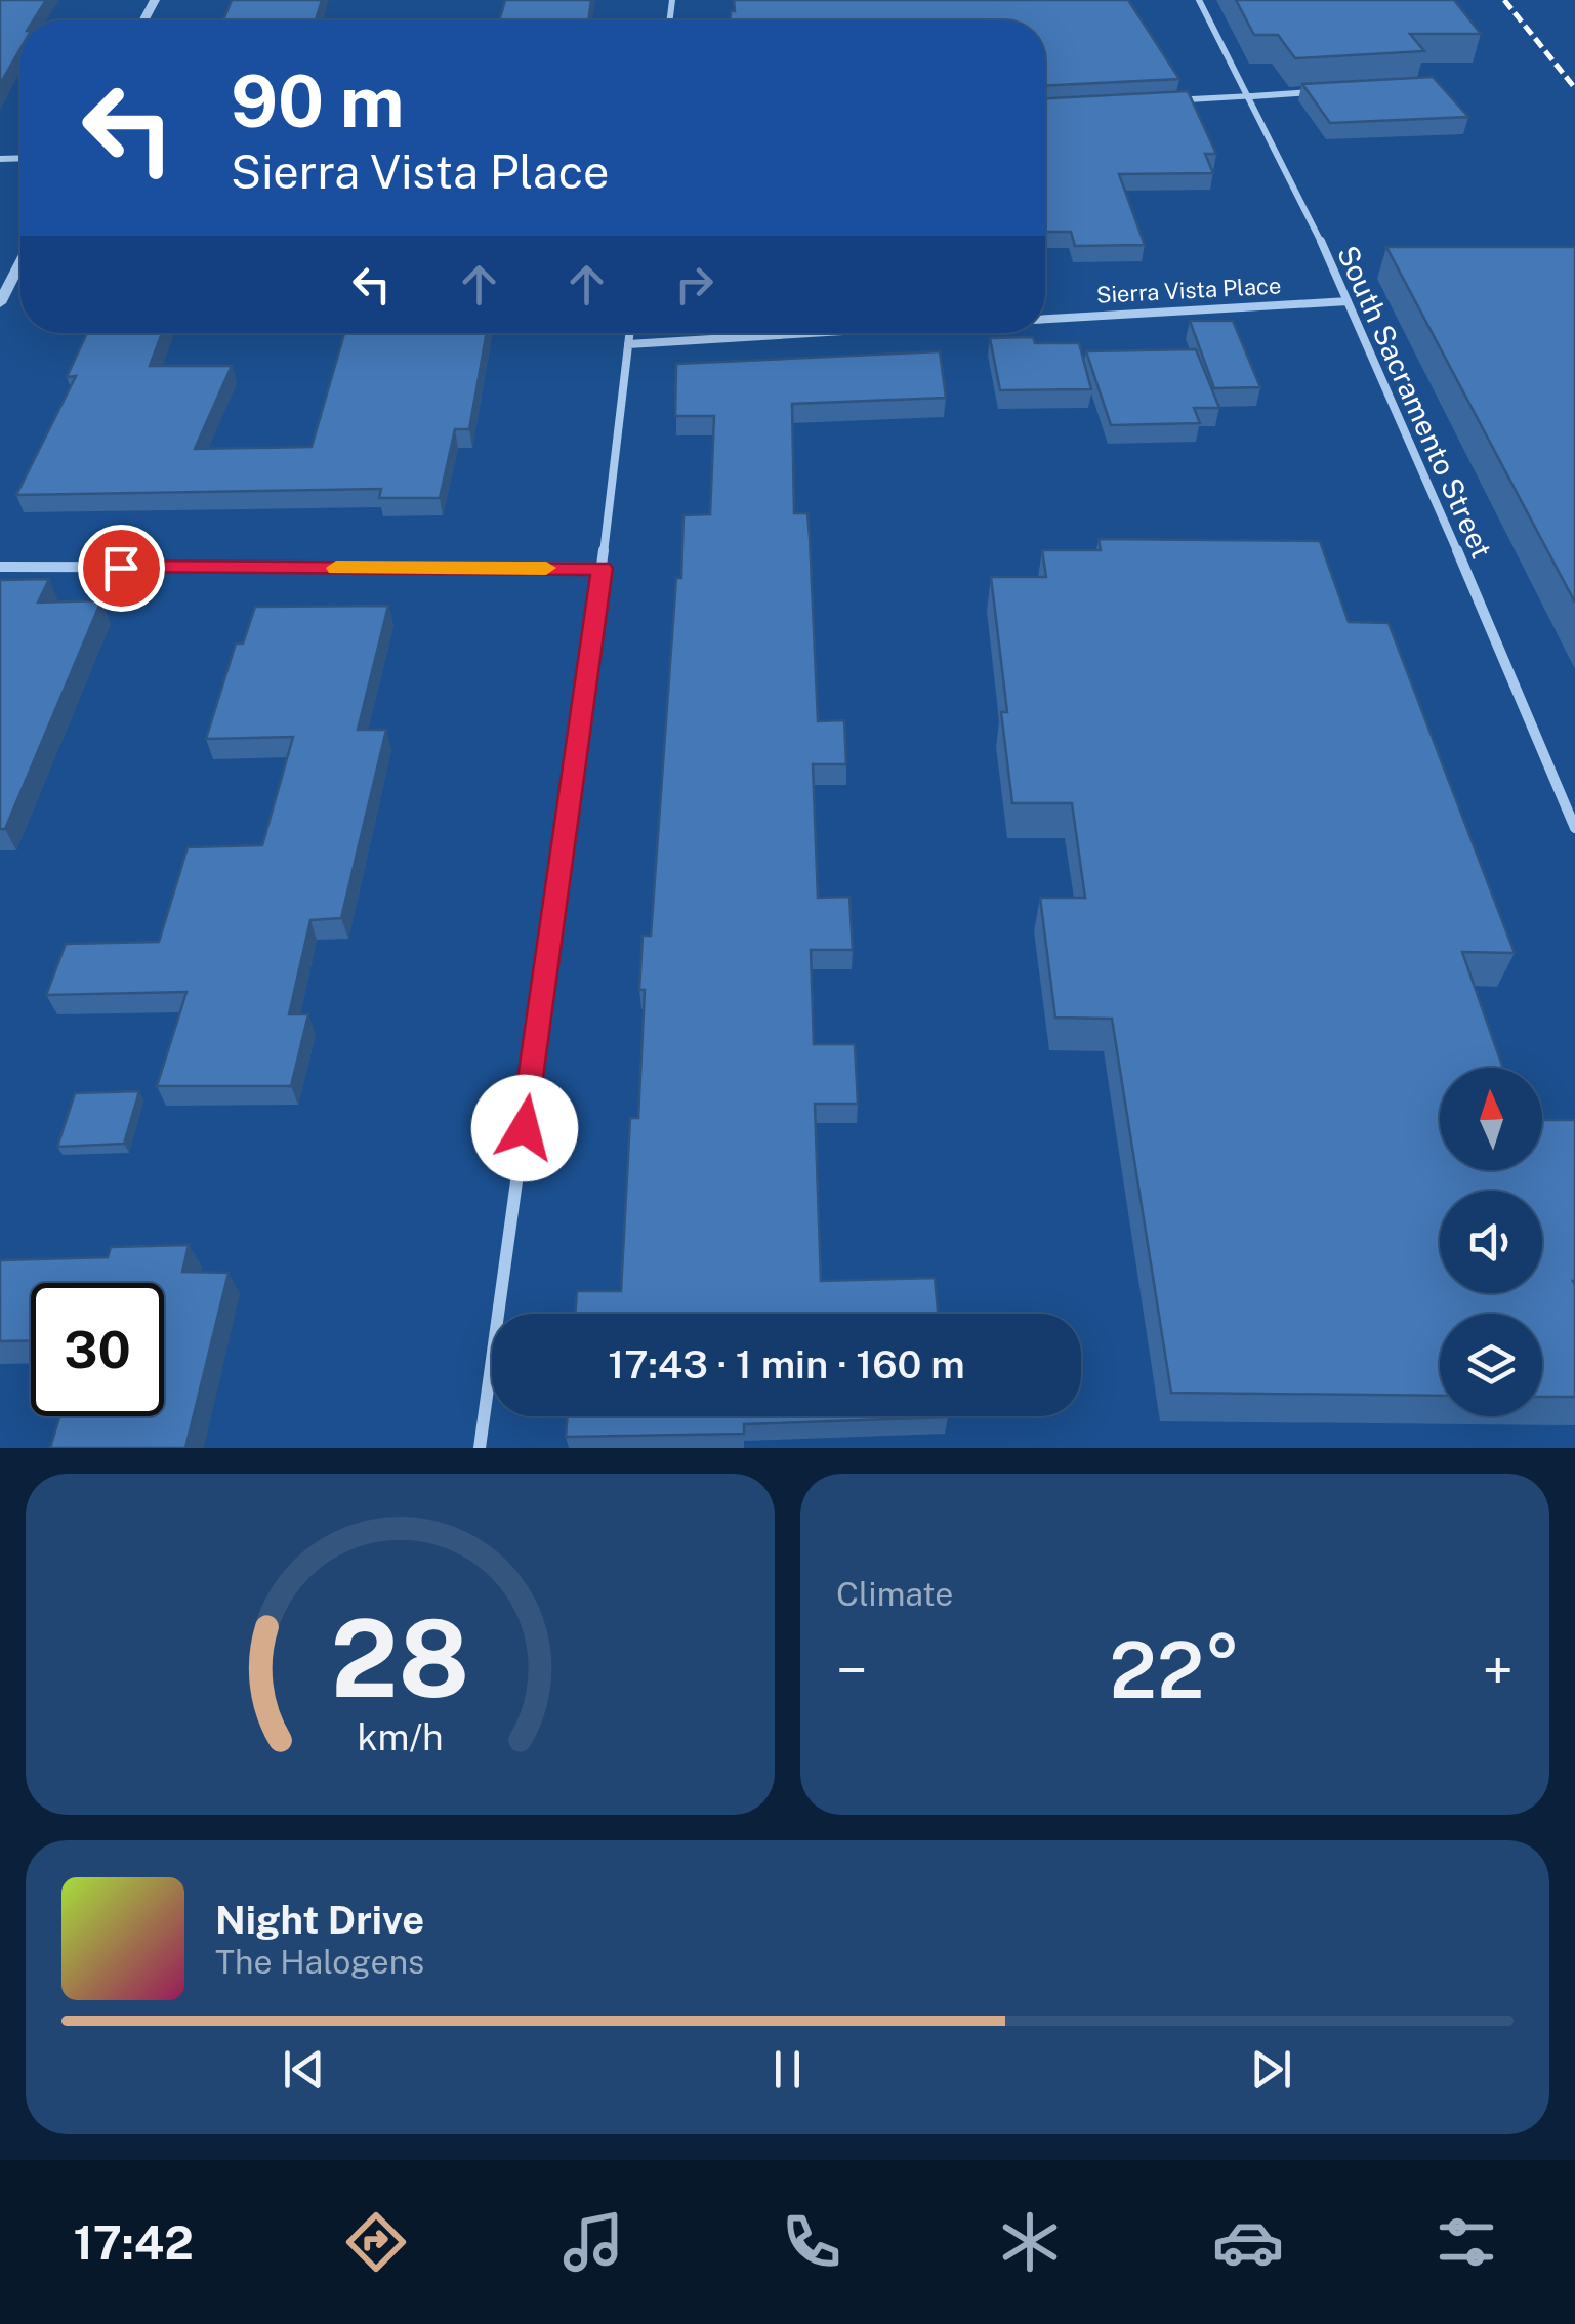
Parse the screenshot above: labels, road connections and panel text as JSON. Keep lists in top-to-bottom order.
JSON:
{
  "streets": {
    "street": ["Sierra Vista Place", "South Sacramento Street"]
  },
  "crossings": [
    ["Sierra Vista Place", "South Sacramento Street"]
  ],
  "north": "top",
  "page": {
    "turn": ["90 m", "Sierra Vista Place"],
    "limit": "30",
    "trip": "17:43 · 1 min · 160 m",
    "tile": "Climate",
    "heat": ["−", "22°", "+"],
    "song": ["Night Drive", "The Halogens"],
    "tabs": "17:42",
    "gauge": ["28", "km/h"]
  }
}
